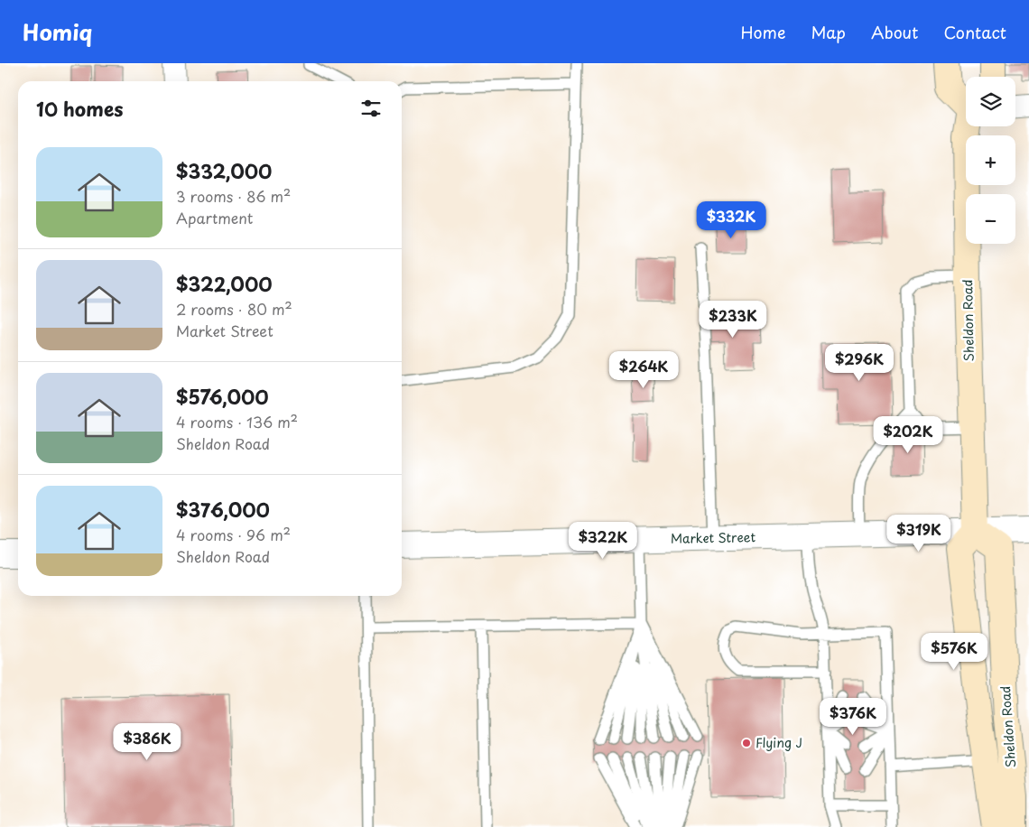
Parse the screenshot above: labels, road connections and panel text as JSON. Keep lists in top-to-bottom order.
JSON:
{
  "streets": {
    "main road": ["Sheldon Road"],
    "street": ["Market Street"]
  },
  "crossings": [
    ["Sheldon Road", "Market Street"]
  ],
  "places": ["Flying J"],
  "page": {
    "header": "Homiq",
    "nav": [
      "Home",
      "Map",
      "About",
      "Contact"
    ],
    "map_buttons": ["+", "−"],
    "heading": "10 homes",
    "list": [
      {
        "name": "$332,000",
        "note": "3 rooms · 86 m² · Apartment"
      },
      {
        "name": "$322,000",
        "note": "2 rooms · 80 m² · Market Street"
      },
      {
        "name": "$576,000",
        "note": "4 rooms · 136 m² · Sheldon Road"
      },
      {
        "name": "$376,000",
        "note": "4 rooms · 96 m² · Sheldon Road"
      }
    ],
    "price": [
      "$332K",
      "$233K",
      "$296K",
      "$264K",
      "$202K",
      "$319K",
      "$322K",
      "$576K",
      "$376K",
      "$386K"
    ]
  }
}
